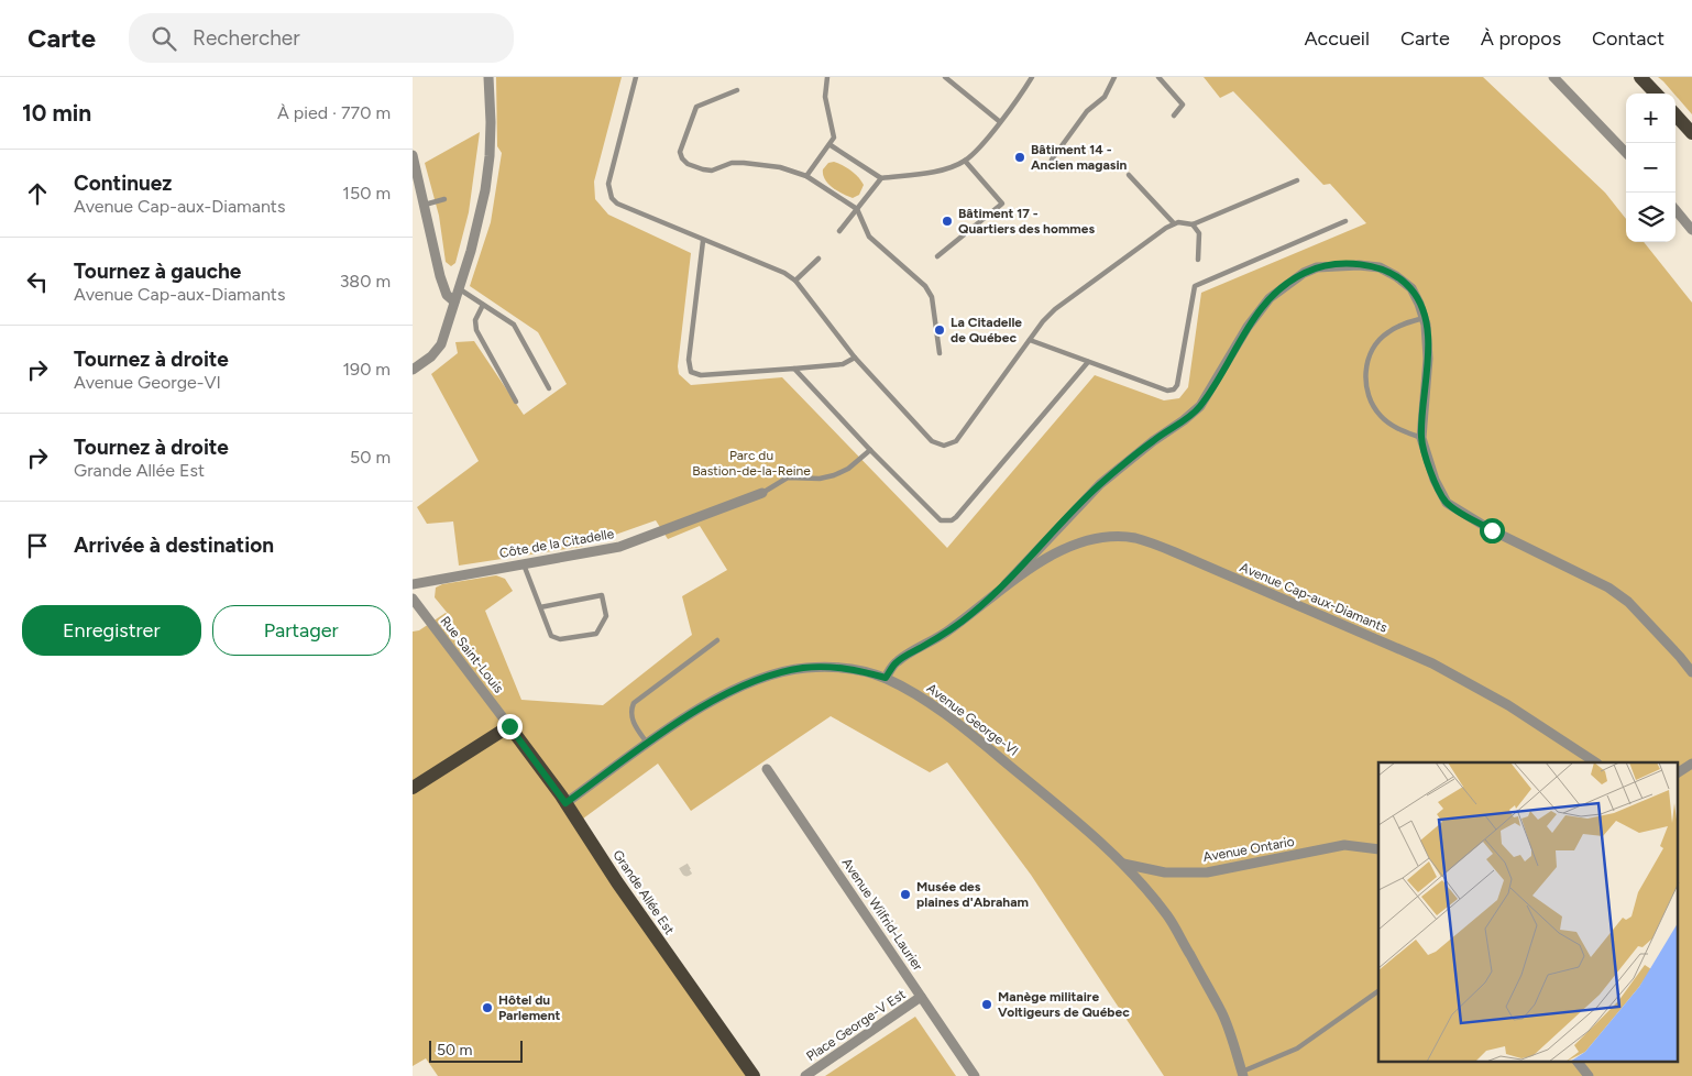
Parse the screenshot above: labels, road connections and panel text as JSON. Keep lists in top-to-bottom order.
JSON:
{
  "streets": {
    "main road": ["Grande Allée Est"],
    "street": [
      "Côte de la Citadelle",
      "Avenue Cap-aux-Diamants",
      "Rue Saint-Louis",
      "Avenue George-VI",
      "Avenue Ontario",
      "Avenue Wilfrid-Laurier",
      "Place George-V Est"
    ]
  },
  "crossings": [
    ["Avenue Cap-aux-Diamants", "Avenue George-VI"],
    ["Rue Saint-Louis", "Grande Allée Est"],
    ["Avenue George-VI", "Avenue Ontario"],
    ["Avenue George-VI", "Grande Allée Est"],
    ["Avenue Wilfrid-Laurier", "Place George-V Est"]
  ],
  "parks": ["Parc du Bastion-de-la-Reine"],
  "places": [
    "Bâtiment 14 - Ancien magasin",
    "Bâtiment 17 - Quartiers des hommes",
    "La Citadelle de Québec",
    "Musée des plaines d'Abraham",
    "Manège militaire Voltigeurs de Québec",
    "Hôtel du Parlement"
  ],
  "scale_bar": "50 m",
  "page": {
    "header": "Carte",
    "search": "Rechercher",
    "nav": [
      "Accueil",
      "Carte",
      "À propos",
      "Contact"
    ],
    "heading": ["10 min", "À pied · 770 m"],
    "map_buttons": ["+", "−"],
    "list": [
      ["Continuez", "Avenue Cap-aux-Diamants", "150 m"],
      ["Tournez à gauche", "Avenue Cap-aux-Diamants", "380 m"],
      ["Tournez à droite", "Avenue George-VI", "190 m"],
      ["Tournez à droite", "Grande Allée Est", "50 m"],
      "Arrivée à destination"
    ],
    "buttons": ["Enregistrer", "Partager"],
    "scale": "50 m"
  }
}
